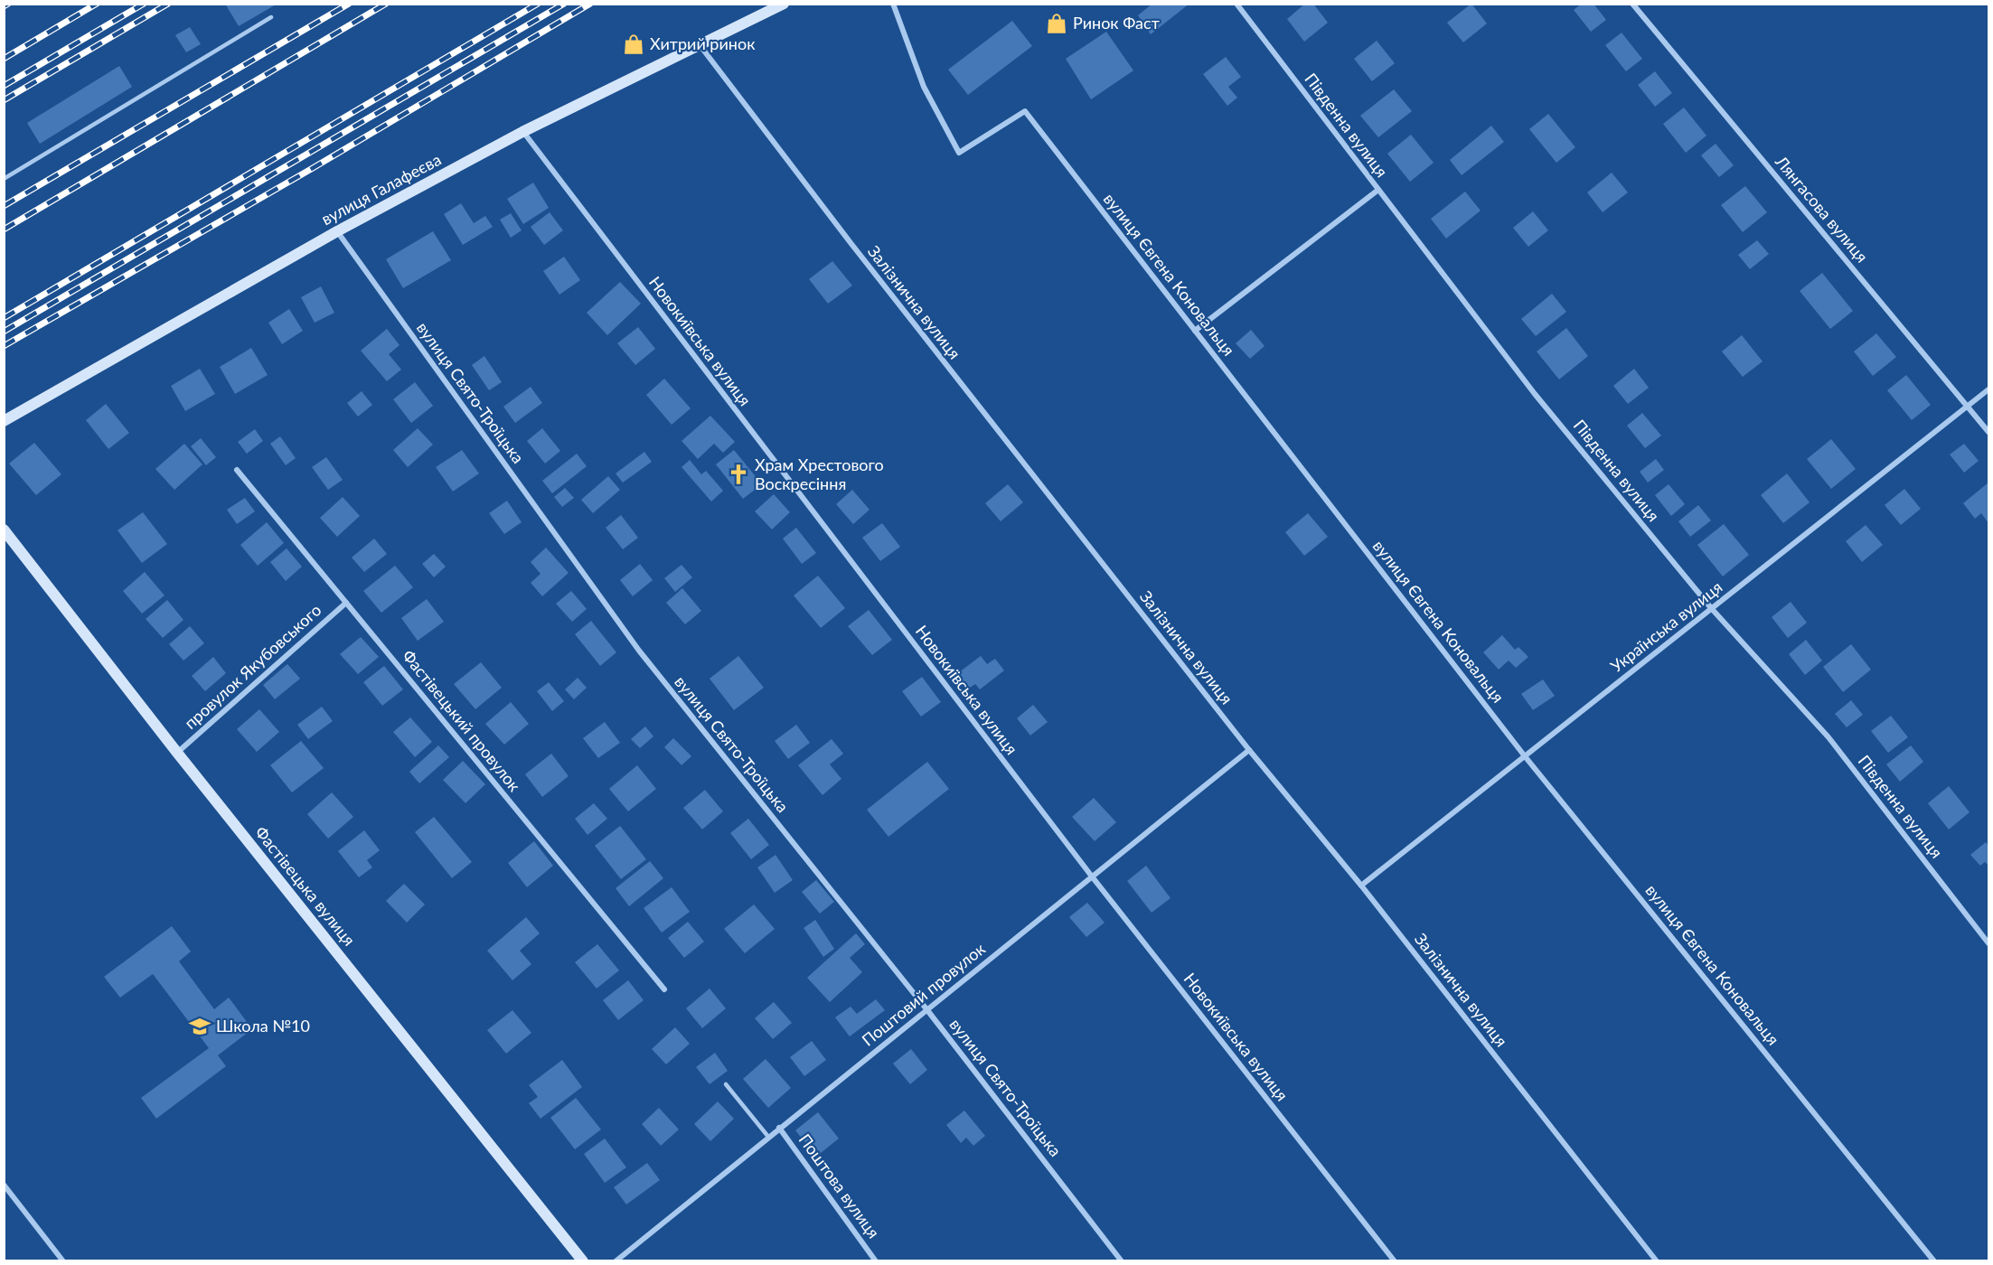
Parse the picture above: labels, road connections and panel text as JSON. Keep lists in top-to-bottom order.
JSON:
{
  "streets": {
    "main road": ["вулиця Галафеєва", "Фастівецька вулиця"],
    "street": [
      "Південна вулиця",
      "Лянгасова вулиця",
      "вулиця Євгена Коновальця",
      "Залізнична вулиця",
      "Новокиївська вулиця",
      "вулиця Свято-Троїцька",
      "Українська вулиця",
      "провулок Якубовського",
      "Фастівецький провулок",
      "Поштовий провулок",
      "Поштова вулиця"
    ]
  },
  "crossings": [
    ["Південна вулиця", "Українська вулиця"],
    ["вулиця Галафеєва", "Залізнична вулиця"],
    ["вулиця Галафеєва", "Новокиївська вулиця"],
    ["вулиця Галафеєва", "вулиця Свято-Троїцька"],
    ["Лянгасова вулиця", "Українська вулиця"],
    ["вулиця Євгена Коновальця", "Українська вулиця"],
    ["Залізнична вулиця", "Українська вулиця"],
    ["Залізнична вулиця", "Поштовий провулок"],
    ["Новокиївська вулиця", "Поштовий провулок"],
    ["вулиця Свято-Троїцька", "Поштовий провулок"],
    ["провулок Якубовського", "Фастівецький провулок"],
    ["провулок Якубовського", "Фастівецька вулиця"],
    ["Поштовий провулок", "Поштова вулиця"]
  ],
  "places": {
    "shop": ["Ринок Фаст", "Хитрий ринок"],
    "church": ["Храм Хрестового Воскресіння"],
    "school or university": ["Школа №10"]
  }
}
